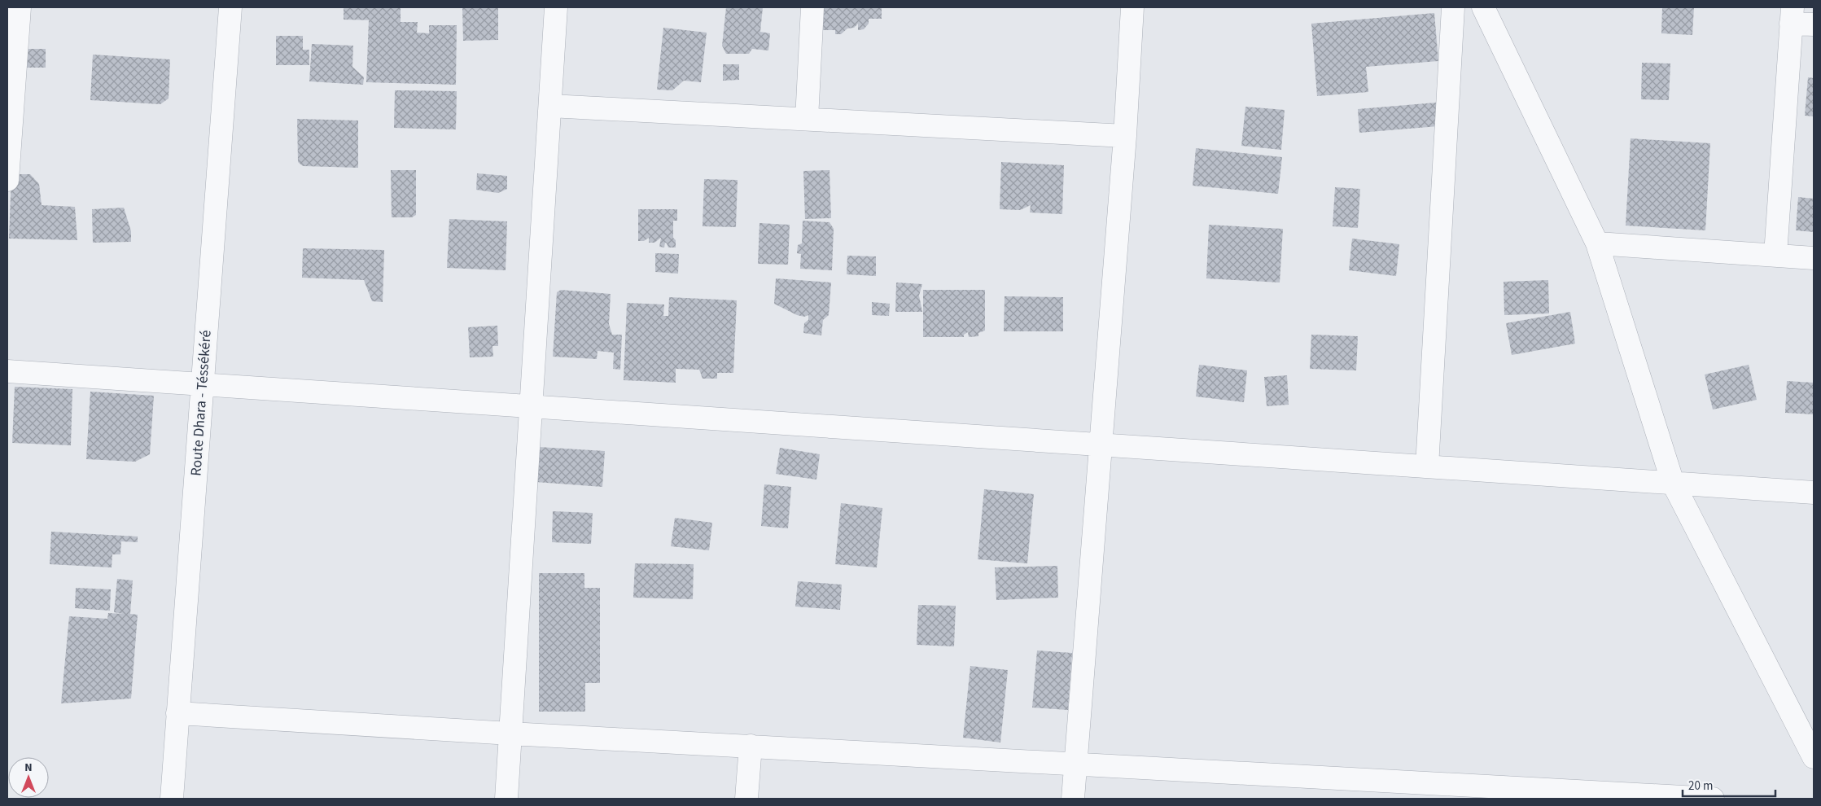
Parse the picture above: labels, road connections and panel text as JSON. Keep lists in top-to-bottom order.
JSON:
{
  "streets": {
    "street": ["Route Dhara - Téssékéré"]
  },
  "scale_bar": "20 m",
  "north": "top"
}
